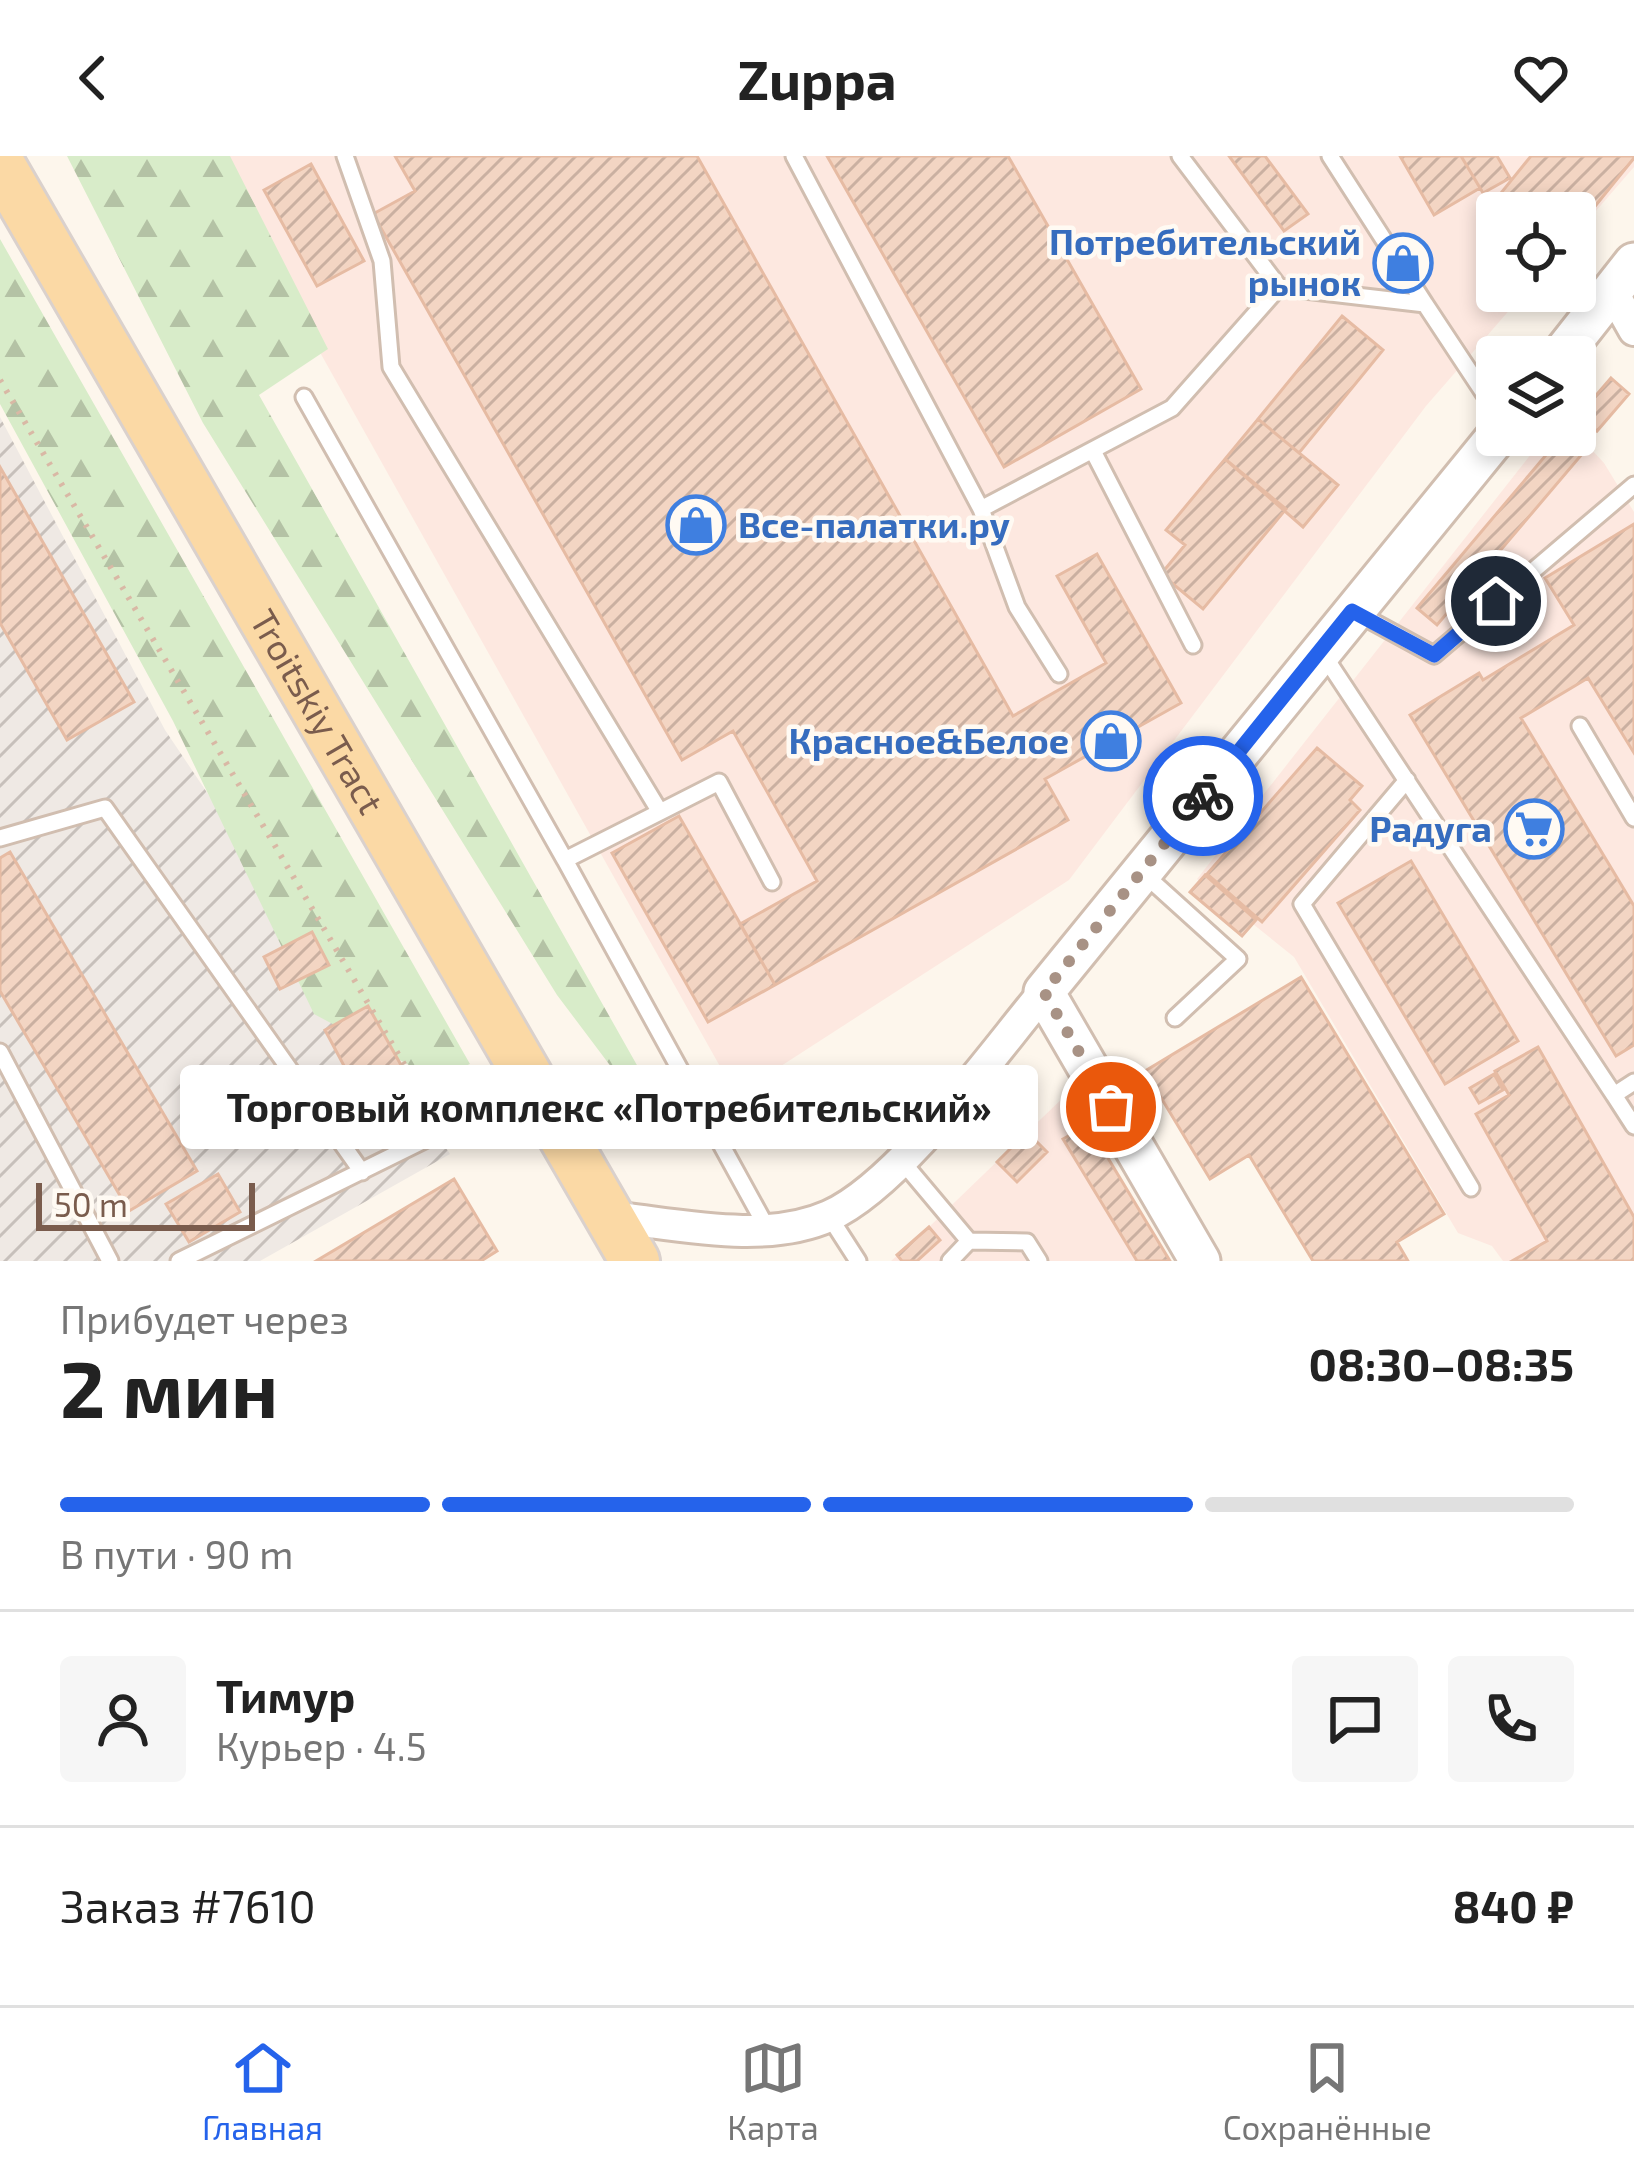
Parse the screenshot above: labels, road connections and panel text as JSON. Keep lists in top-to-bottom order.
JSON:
{
  "streets": {
    "main road": ["Troitskiy Tract"]
  },
  "places": {
    "shop": ["Потребительский рынок", "Все-палатки.ру", "Красное&Белое"],
    "supermarket": ["Радуга"],
    "other": ["Торговый комплекс «Потребительский»"]
  },
  "scale_bar": "50 m",
  "page": {
    "header": "Zuppa",
    "bubble": "Торговый комплекс «Потребительский»",
    "scale": "50 m",
    "heading": ["2 мин", "Прибудет через", "08:30–08:35"],
    "panel": [
      "Тимур",
      "Курьер · 4.5",
      "Заказ #7610",
      "840 ₽"
    ],
    "bar": "В пути · 90 m",
    "tabs": ["Главная", "Карта", "Сохранённые"]
  }
}
